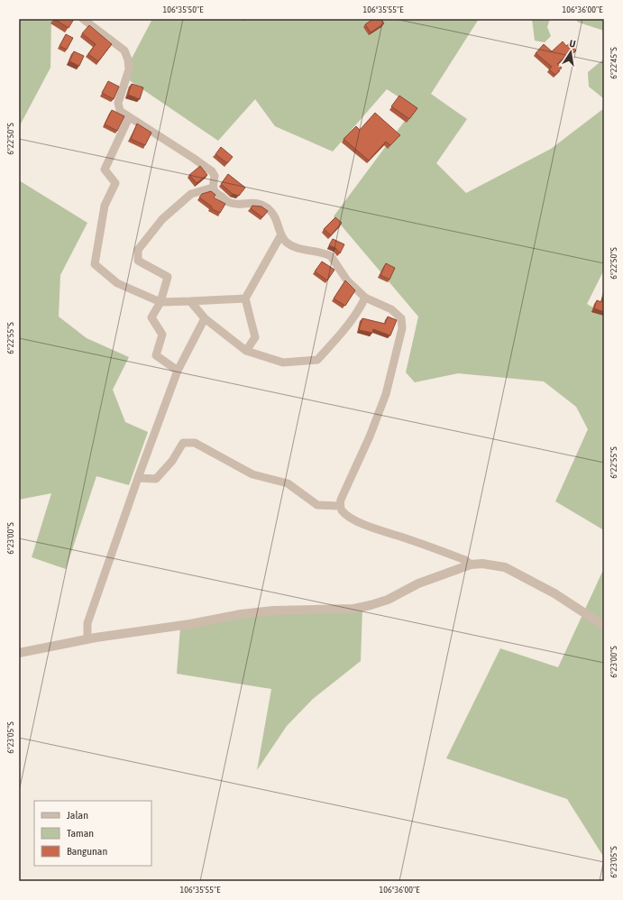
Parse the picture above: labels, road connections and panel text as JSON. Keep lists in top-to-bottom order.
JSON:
{
  "legend": ["Jalan", "Taman", "Bangunan"],
  "north": "top",
  "coordinates": [
    "106°35'50\"E",
    "106°35'55\"E",
    "106°36'00\"E",
    "6°22'45\"S",
    "6°22'50\"S",
    "6°22'55\"S",
    "6°23'00\"S",
    "6°23'05\"S"
  ]
}
